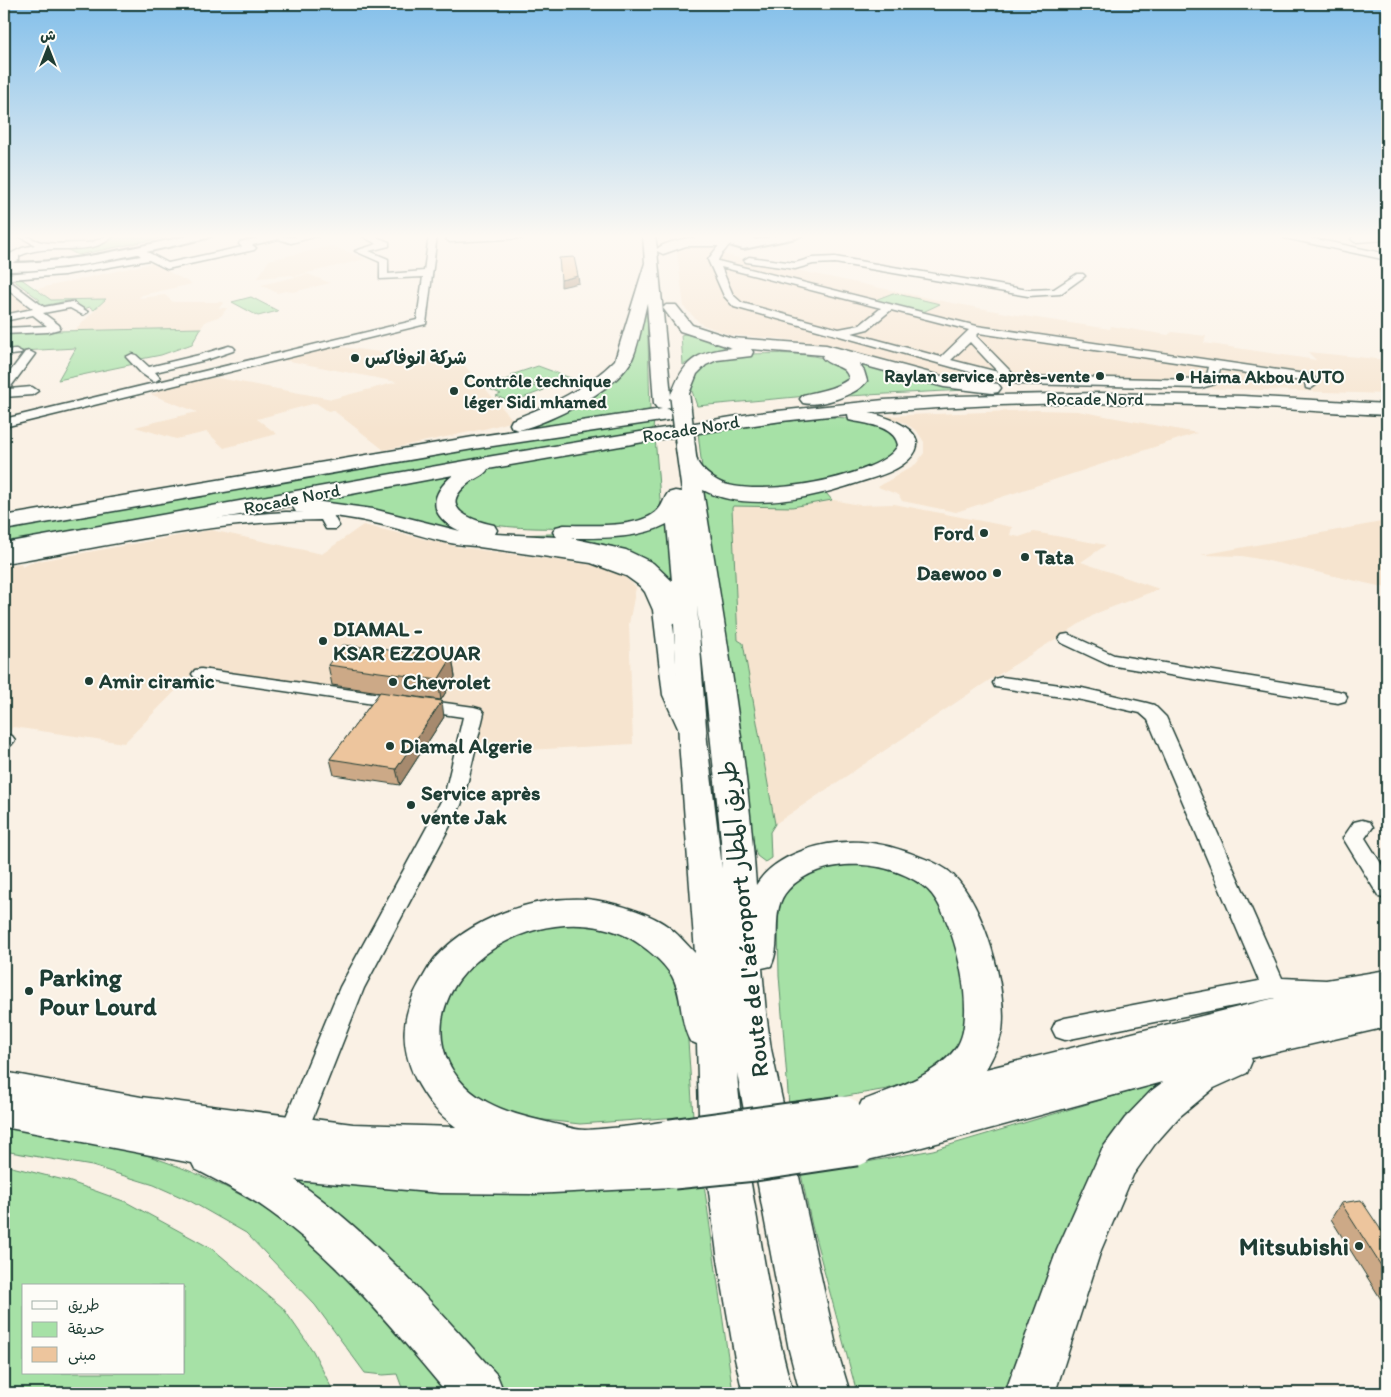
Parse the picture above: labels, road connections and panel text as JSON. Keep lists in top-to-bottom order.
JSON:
{
  "streets": {
    "highway": ["Rocade Nord", "Route de l'aéroport طريق المطار"]
  },
  "places": [
    "شركة انوفاكس",
    "Raylan service après-vente",
    "Haima Akbou AUTO",
    "Contrôle technique léger Sidi mhamed",
    "Ford",
    "Tata",
    "Daewoo",
    "DIAMAL - KSAR EZZOUAR",
    "Amir ciramic",
    "Chevrolet",
    "Diamal Algerie",
    "Service après vente Jak",
    "Parking Pour Lourd",
    "Mitsubishi"
  ],
  "legend": ["طريق", "حديقة", "مبنى"],
  "north": "top"
}
